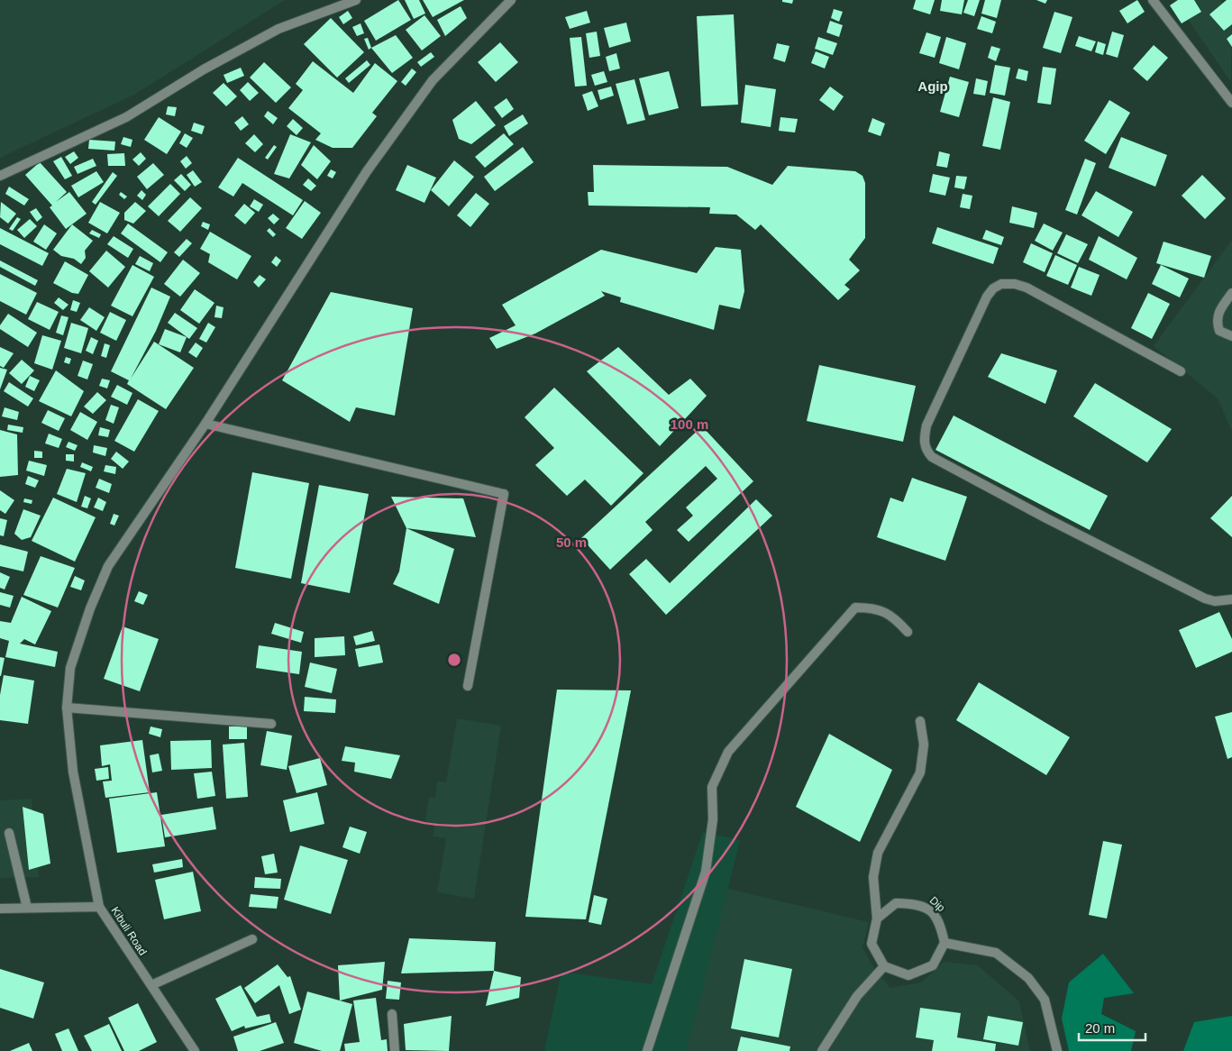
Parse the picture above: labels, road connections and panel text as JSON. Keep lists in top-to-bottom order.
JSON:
{
  "streets": {
    "street": ["Dip", "Kibuli Road"]
  },
  "districts": ["Agip"],
  "scale_bar": "20 m",
  "rings": ["100 m", "50 m"]
}
